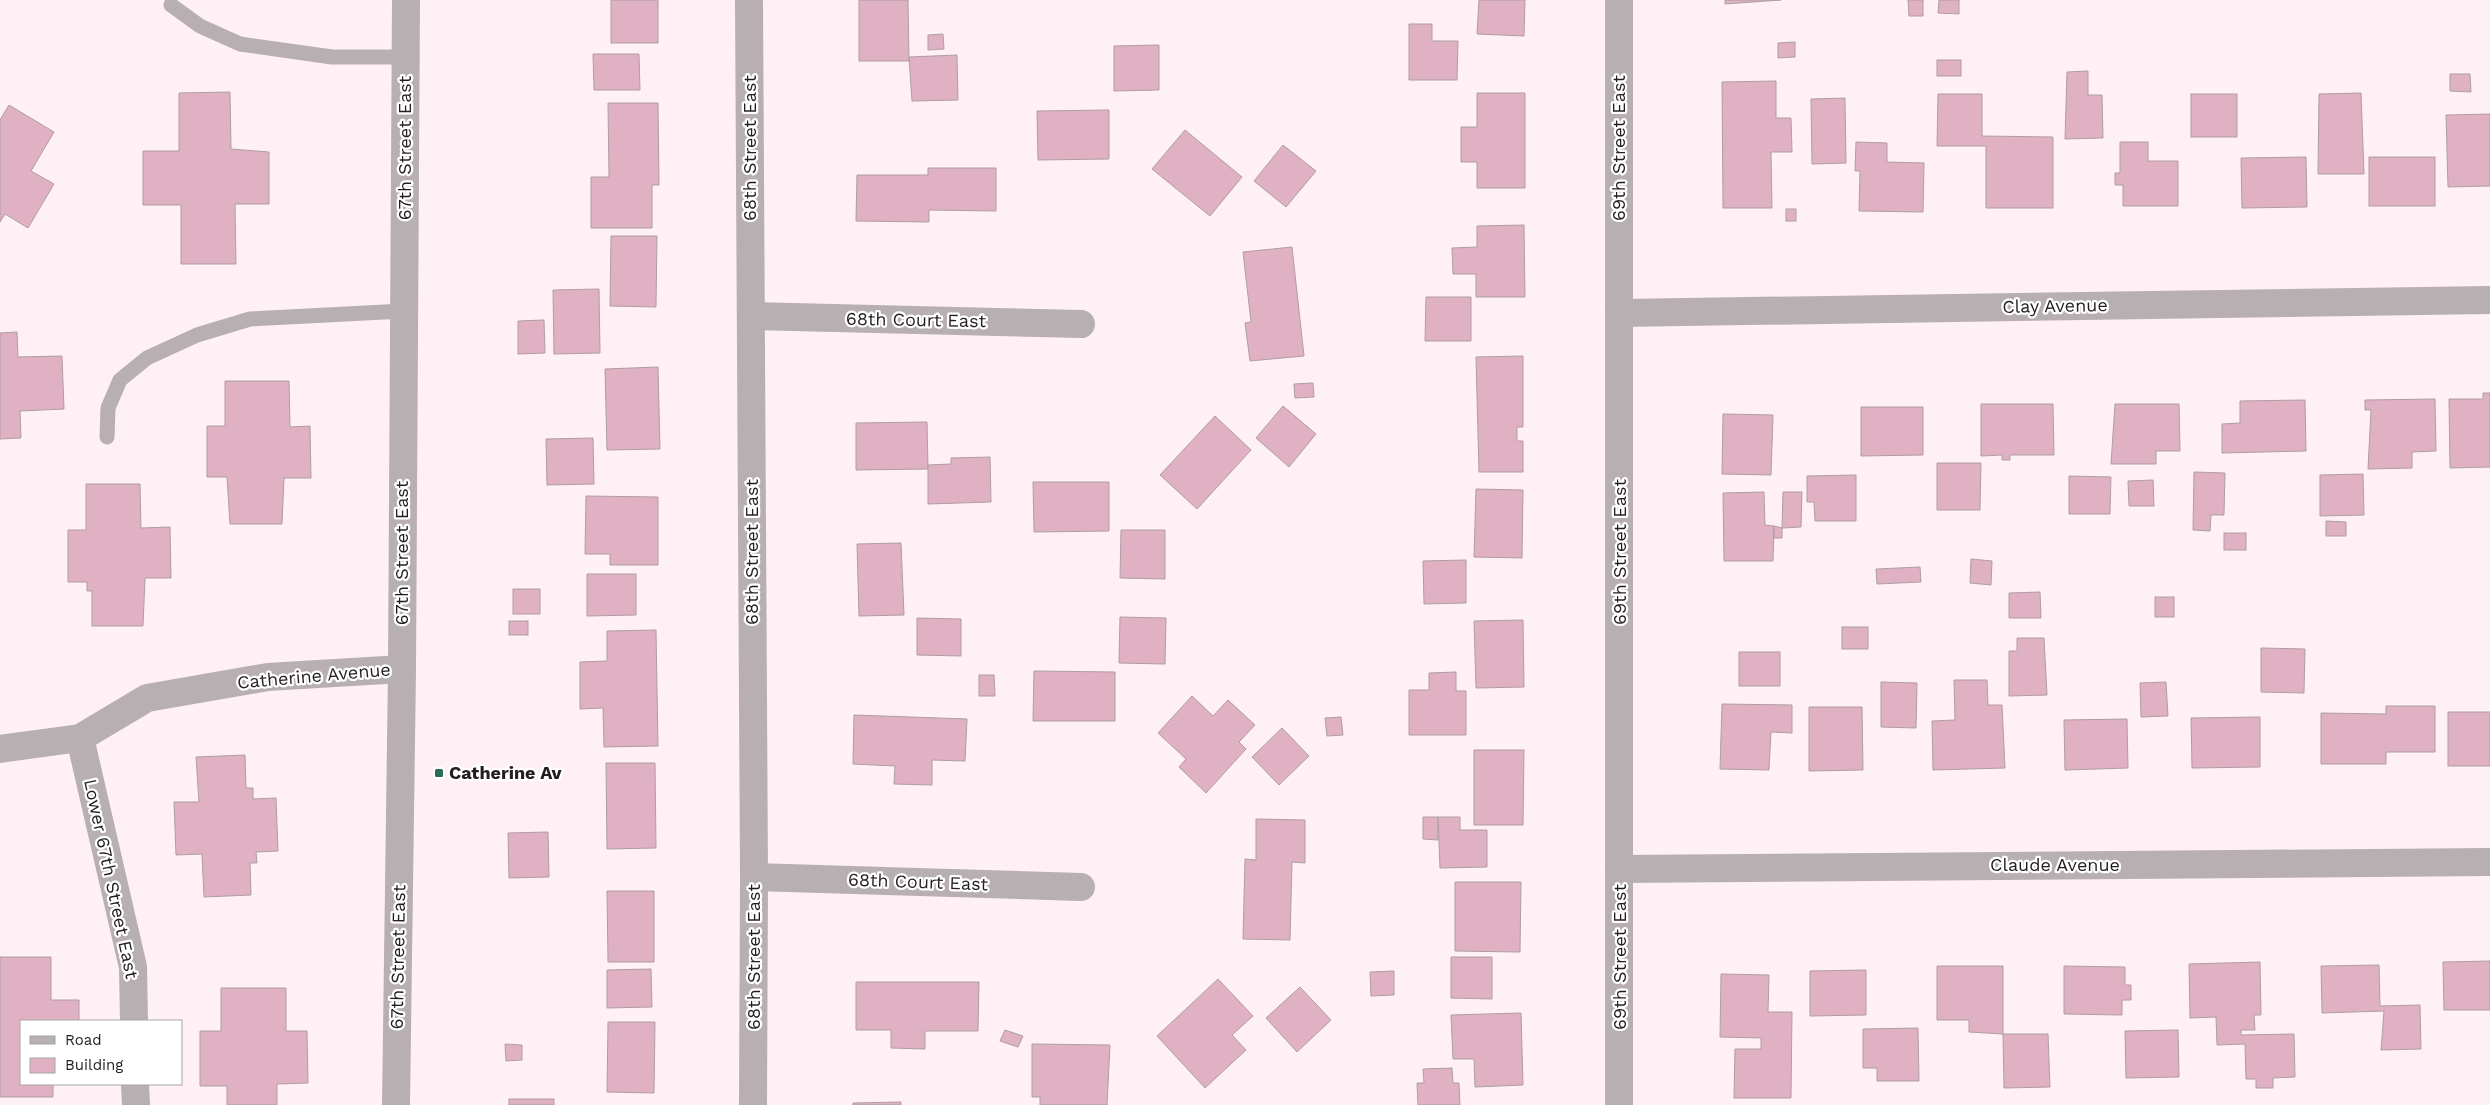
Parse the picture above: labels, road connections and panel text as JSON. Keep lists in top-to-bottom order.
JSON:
{
  "streets": {
    "street": [
      "67th Street East",
      "68th Street East",
      "69th Street East",
      "Clay Avenue",
      "68th Court East",
      "Catherine Avenue",
      "Claude Avenue",
      "Lower 67th Street East"
    ]
  },
  "crossings": [
    ["67th Street East", "Catherine Avenue"],
    ["68th Street East", "68th Court East"],
    ["69th Street East", "Clay Avenue"],
    ["69th Street East", "Claude Avenue"],
    ["Catherine Avenue", "Lower 67th Street East"]
  ],
  "places": {
    "transit": ["Catherine Av"]
  },
  "legend": ["Road", "Building"]
}
